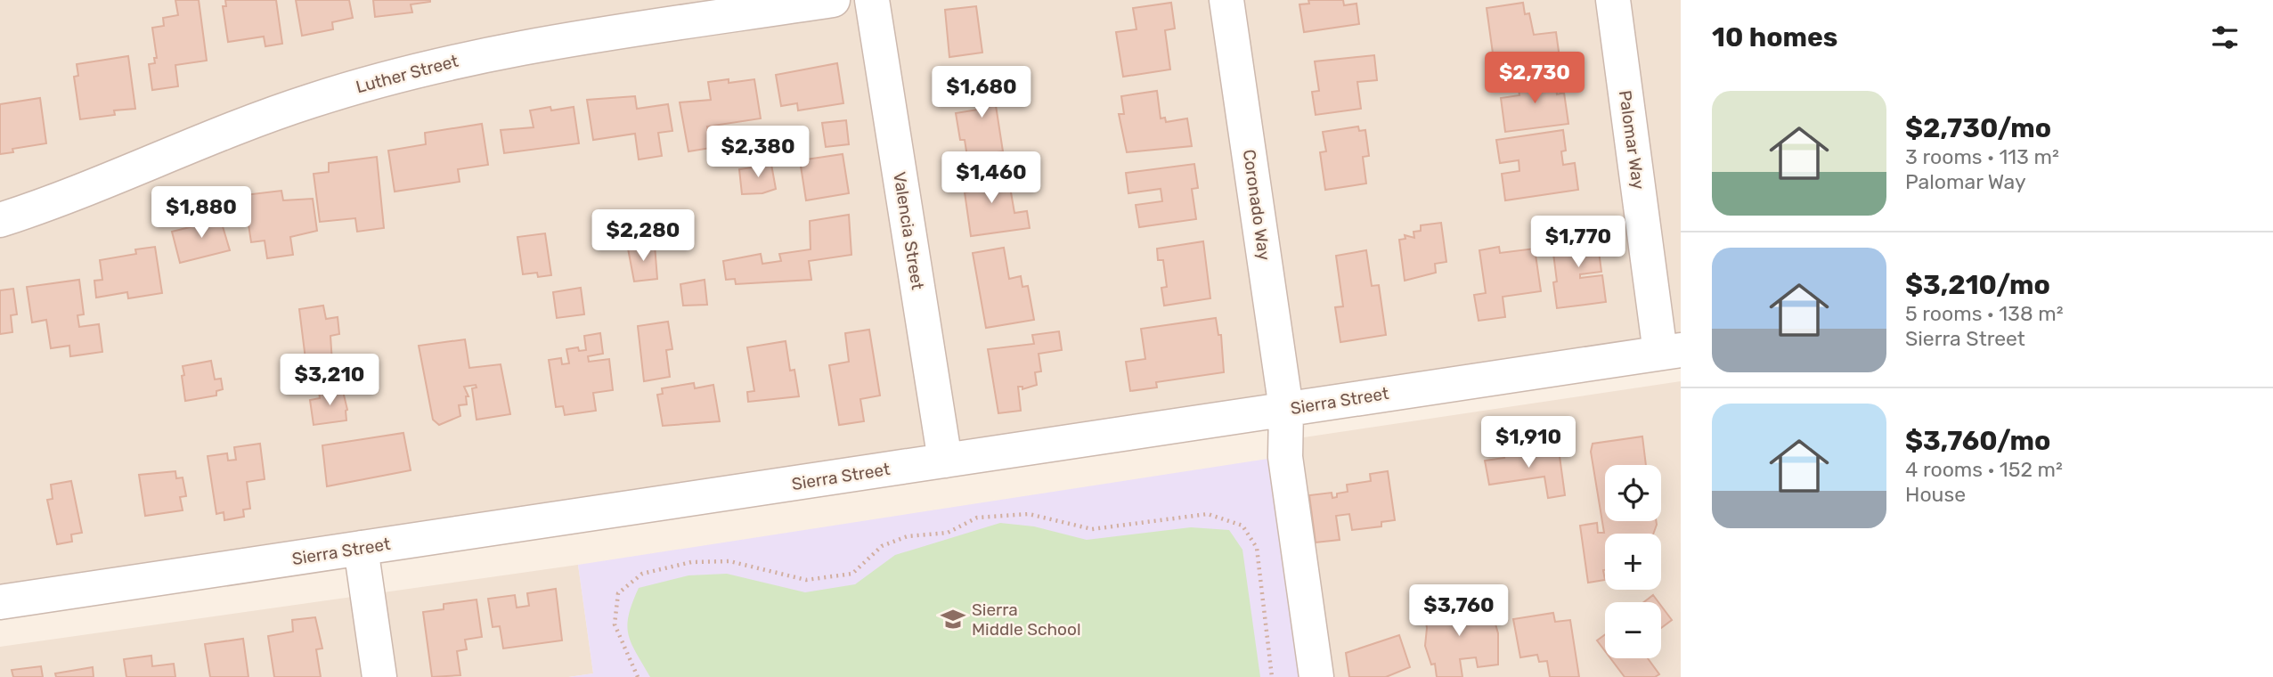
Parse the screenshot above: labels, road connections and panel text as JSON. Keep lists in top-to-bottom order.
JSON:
{
  "streets": {
    "street": [
      "Luther Street",
      "Palomar Way",
      "Coronado Way",
      "Valencia Street",
      "Sierra Street"
    ]
  },
  "crossings": [
    ["Palomar Way", "Sierra Street"],
    ["Coronado Way", "Sierra Street"],
    ["Valencia Street", "Sierra Street"]
  ],
  "places": {
    "school or university": ["Sierra Middle School"]
  },
  "page": {
    "heading": "10 homes",
    "price": [
      "$2,730",
      "$1,680",
      "$2,380",
      "$1,460",
      "$1,880",
      "$2,280",
      "$1,770",
      "$3,210",
      "$1,910",
      "$3,760"
    ],
    "list": [
      {
        "name": "$2,730/mo",
        "note": "3 rooms · 113 m² · Palomar Way"
      },
      {
        "name": "$3,210/mo",
        "note": "5 rooms · 138 m² · Sierra Street"
      },
      {
        "name": "$3,760/mo",
        "note": "4 rooms · 152 m² · House"
      }
    ],
    "map_buttons": ["+", "−"]
  }
}
